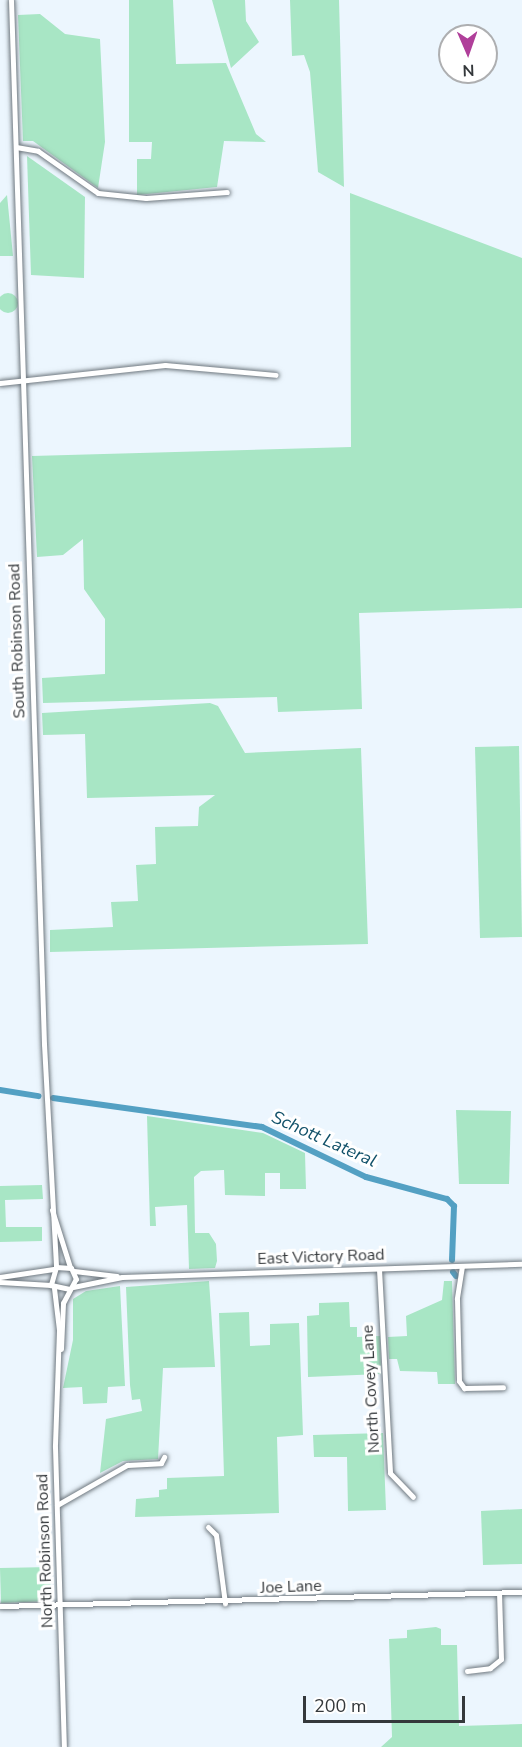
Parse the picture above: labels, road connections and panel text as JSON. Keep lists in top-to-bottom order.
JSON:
{
  "streets": {
    "street": [
      "South Robinson Road",
      "East Victory Road",
      "North Covey Lane",
      "North Robinson Road",
      "Joe Lane"
    ]
  },
  "crossings": [
    ["South Robinson Road", "East Victory Road"],
    ["South Robinson Road", "North Robinson Road"],
    ["East Victory Road", "North Covey Lane"],
    ["East Victory Road", "North Robinson Road"],
    ["North Robinson Road", "Joe Lane"]
  ],
  "water": ["Schott Lateral"],
  "scale_bar": "200 m",
  "north": "bottom"
}
